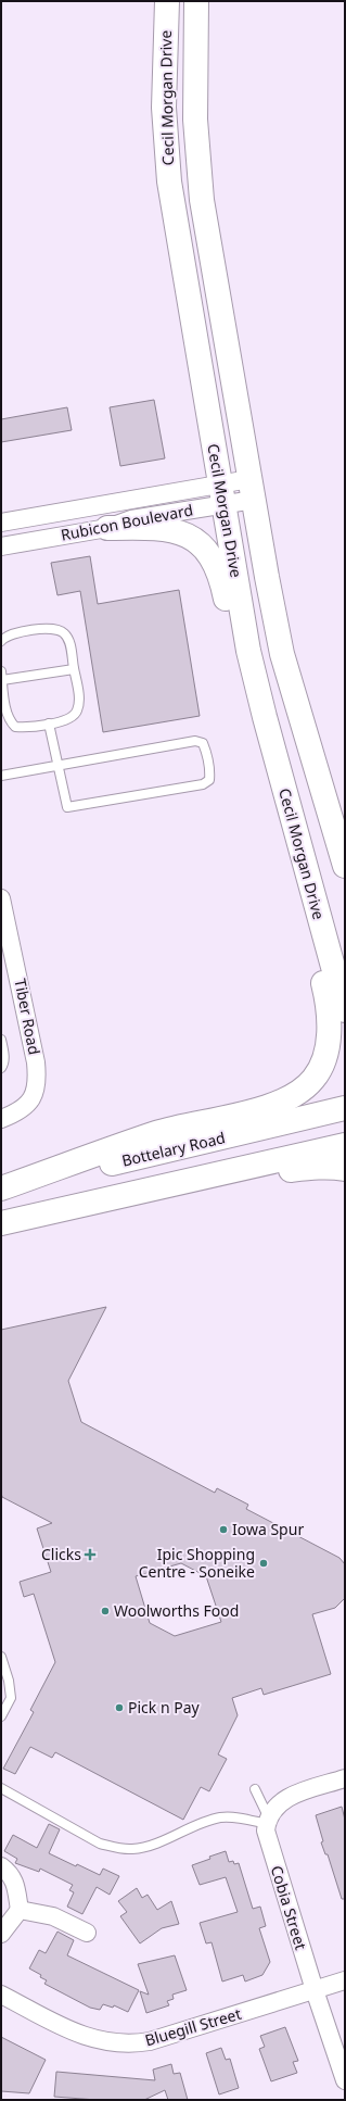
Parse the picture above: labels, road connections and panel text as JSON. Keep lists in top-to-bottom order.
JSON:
{
  "streets": {
    "street": [
      "Cecil Morgan Drive",
      "Rubicon Boulevard",
      "Tiber Road",
      "Bottelary Road",
      "Cobia Street",
      "Bluegill Street"
    ]
  },
  "crossings": [
    ["Cecil Morgan Drive", "Rubicon Boulevard"],
    ["Cobia Street", "Bluegill Street"]
  ],
  "places": {
    "other": [
      "Iowa Spur",
      "Ipic Shopping Centre - Soneike",
      "Woolworths Food",
      "Pick n Pay"
    ],
    "health": ["Clicks"]
  }
}
